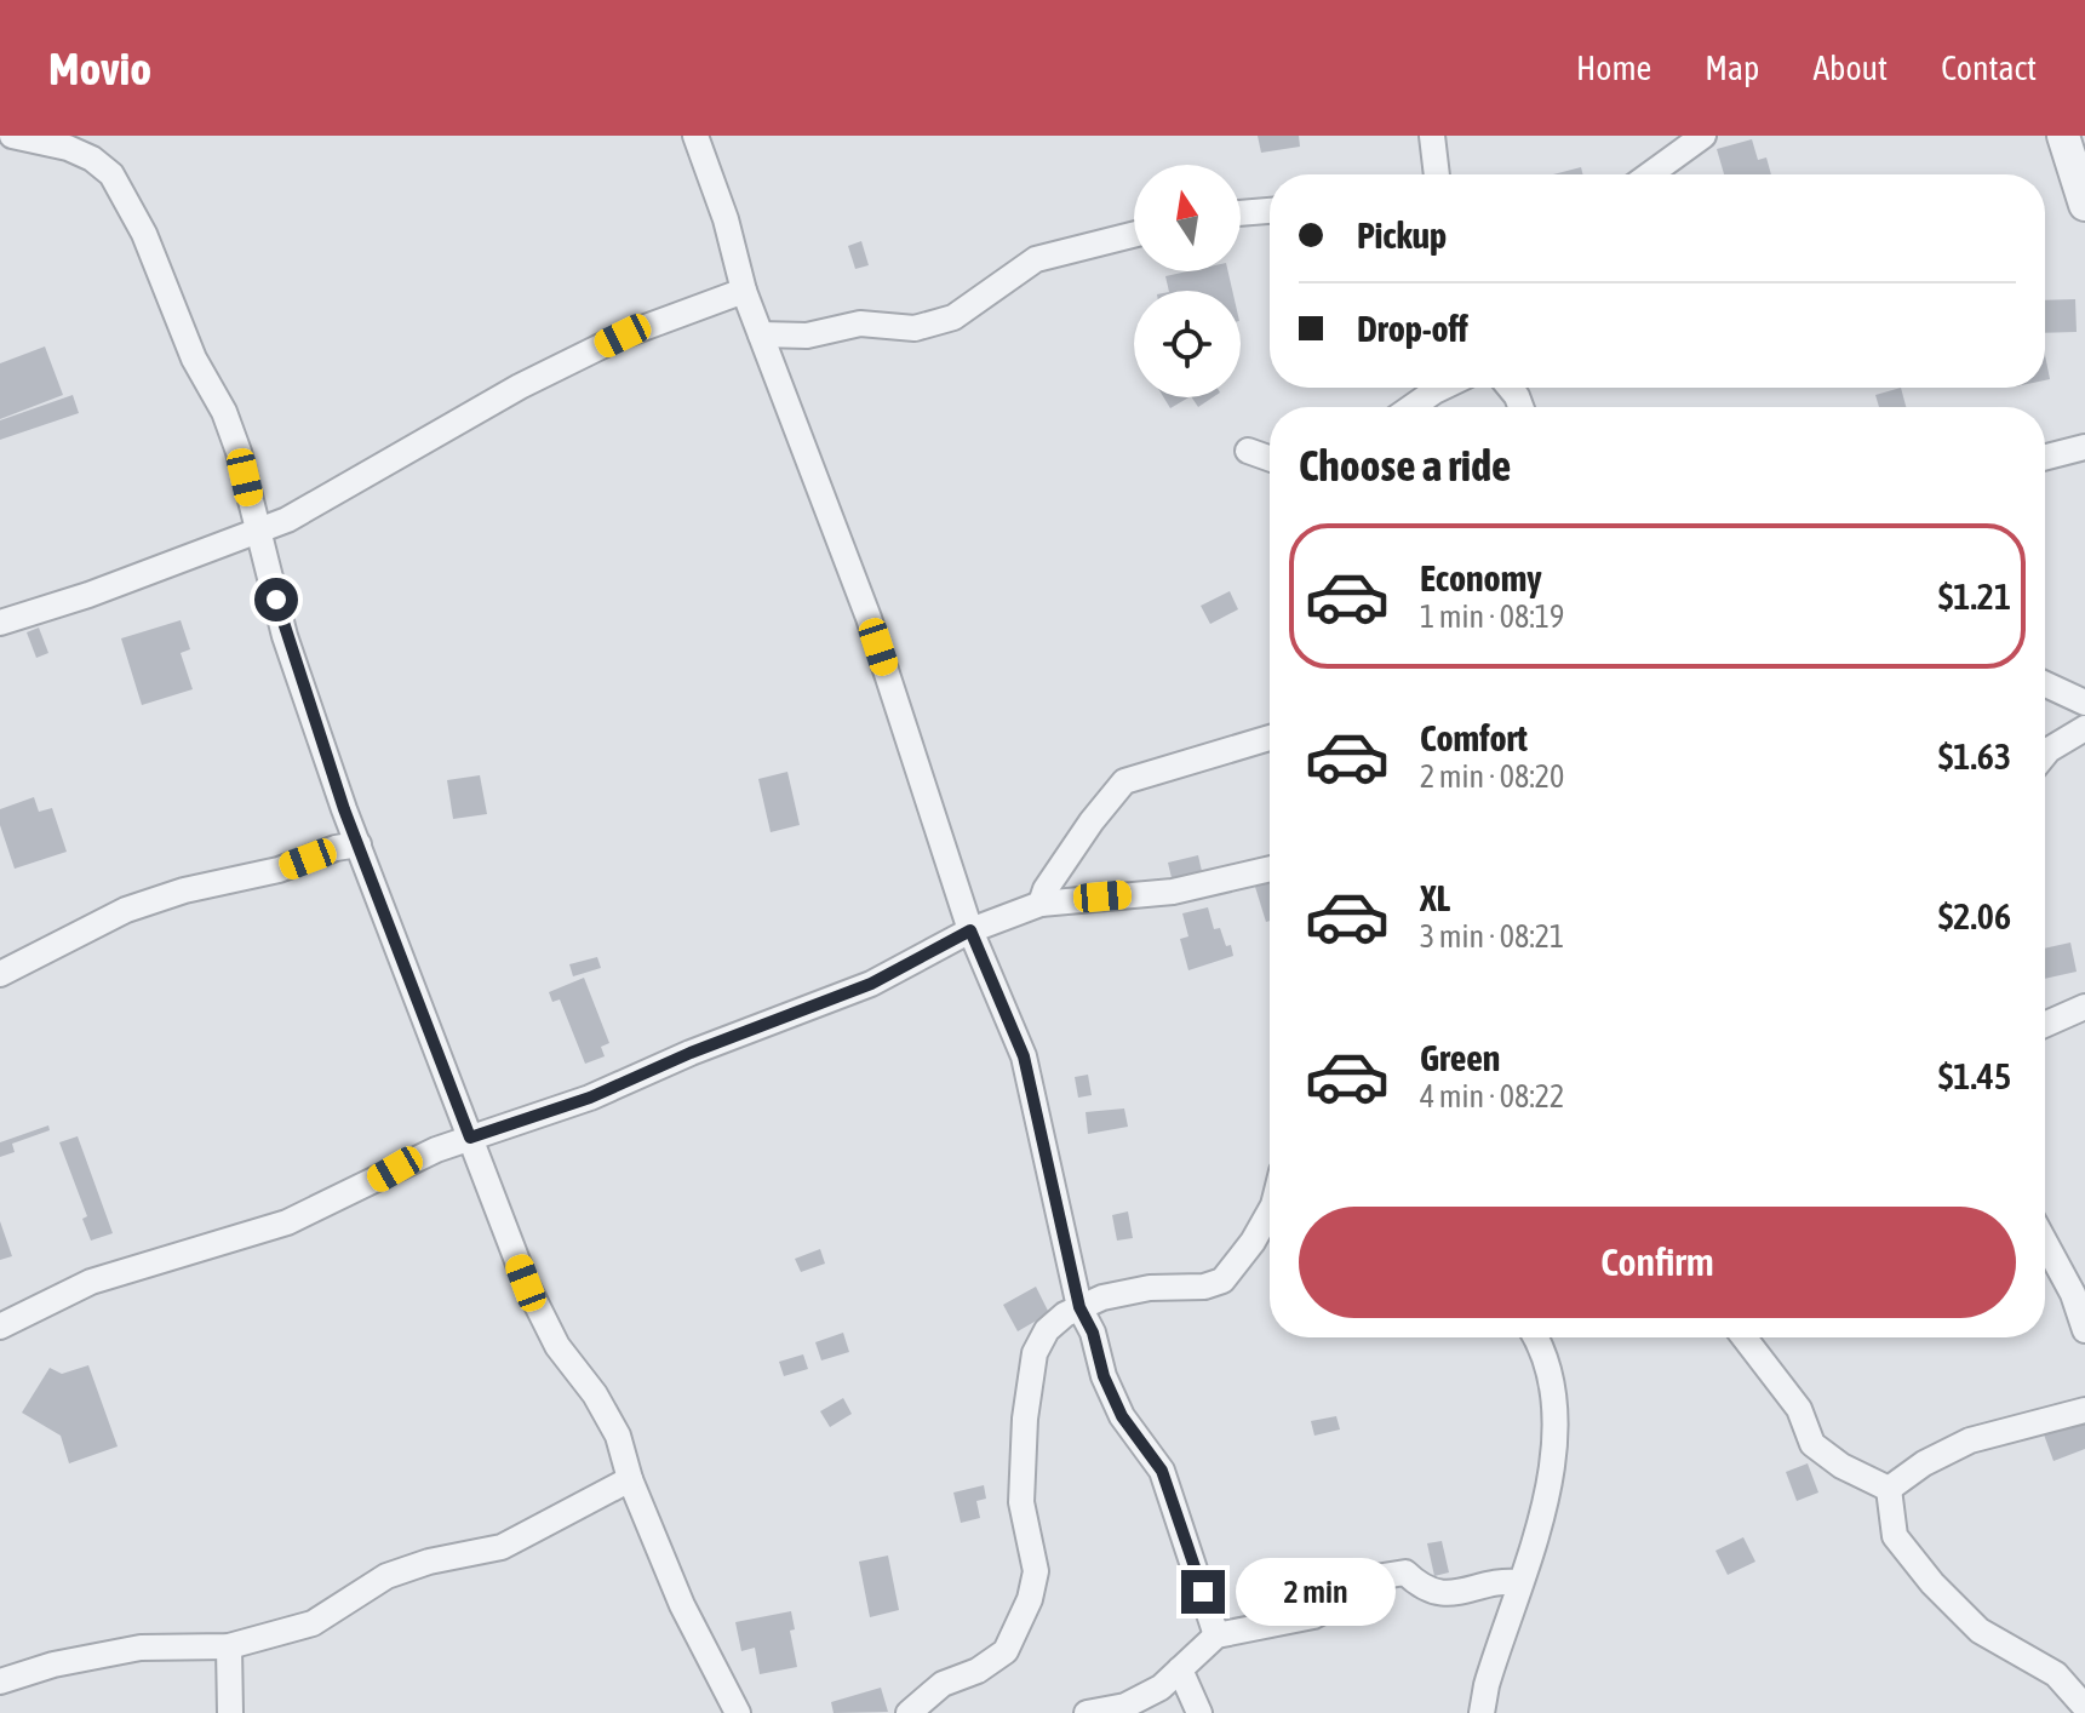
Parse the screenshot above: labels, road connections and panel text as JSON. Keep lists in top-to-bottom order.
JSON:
{
  "north": "top",
  "page": {
    "header": "Movio",
    "nav": [
      "Home",
      "Map",
      "About",
      "Contact"
    ],
    "banner": ["Pickup", "Drop-off"],
    "heading": "Choose a ride",
    "list": [
      {
        "name": "Economy",
        "note": "1 min · 08:19",
        "value": "$1.21"
      },
      {
        "name": "Comfort",
        "note": "2 min · 08:20",
        "value": "$1.63"
      },
      {
        "name": "XL",
        "note": "3 min · 08:21",
        "value": "$2.06"
      },
      {
        "name": "Green",
        "note": "4 min · 08:22",
        "value": "$1.45"
      }
    ],
    "buttons": "Confirm",
    "bubble": "2 min"
  }
}
